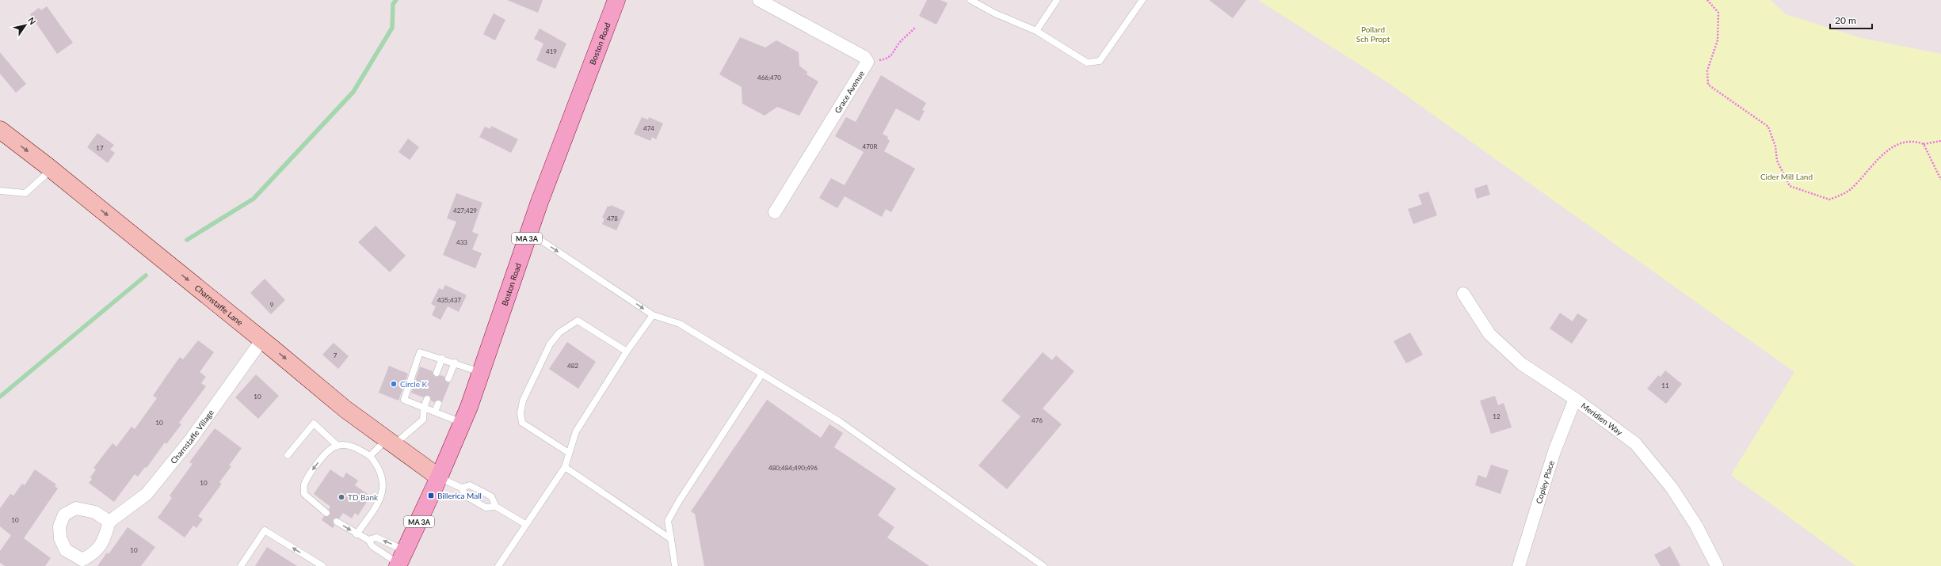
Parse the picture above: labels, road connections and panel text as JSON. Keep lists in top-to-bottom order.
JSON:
{
  "streets": {
    "main road": ["Boston Road", "MA 3A", "Charnstaffe Lane"],
    "street": [
      "Grace Avenue",
      "Meridien Way",
      "Charnstaffe Village",
      "Copley Place"
    ]
  },
  "crossings": [
    ["Boston Road", "Charnstaffe Lane"],
    ["Charnstaffe Lane", "Charnstaffe Village"],
    ["Meridien Way", "Copley Place"]
  ],
  "one_way": ["Charnstaffe Lane"],
  "parks": ["Pollard Sch Propt", "Cider Mill Land"],
  "places": {
    "other": ["Circle K", "TD Bank"],
    "transit": ["Billerica Mall"]
  },
  "house_numbers": [
    "419",
    "466;470",
    "474",
    "470R",
    "17",
    "427;429",
    "478",
    "433",
    "435;437",
    "9",
    "7",
    "482",
    "11",
    "10",
    "12",
    "476",
    "10",
    "480;484;490;496",
    "10",
    "10",
    "10"
  ],
  "scale_bar": "20 m",
  "north": "top right"
}
